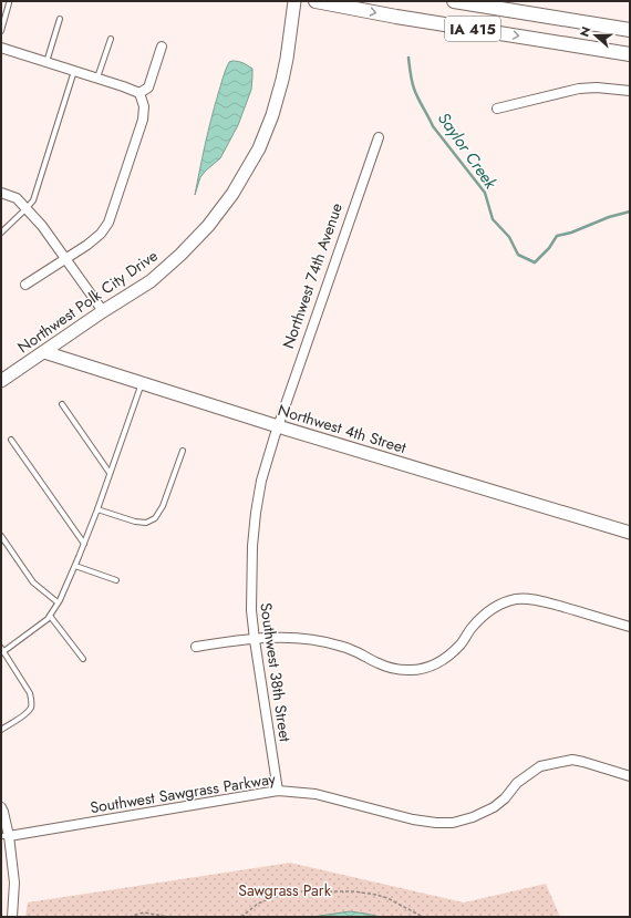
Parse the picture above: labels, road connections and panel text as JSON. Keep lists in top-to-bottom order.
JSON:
{
  "streets": {
    "main road": ["IA 415"],
    "street": [
      "Northwest 74th Avenue",
      "Northwest Polk City Drive",
      "Northwest 4th Street",
      "Southwest 38th Street",
      "Southwest Sawgrass Parkway"
    ]
  },
  "crossings": [
    ["Northwest 74th Avenue", "Northwest 4th Street"],
    ["Northwest 74th Avenue", "Southwest 38th Street"],
    ["Northwest Polk City Drive", "Northwest 4th Street"],
    ["Northwest 4th Street", "Southwest 38th Street"],
    ["Southwest 38th Street", "Southwest Sawgrass Parkway"]
  ],
  "water": ["Saylor Creek"],
  "parks": ["Sawgrass Park"],
  "north": "left"
}
